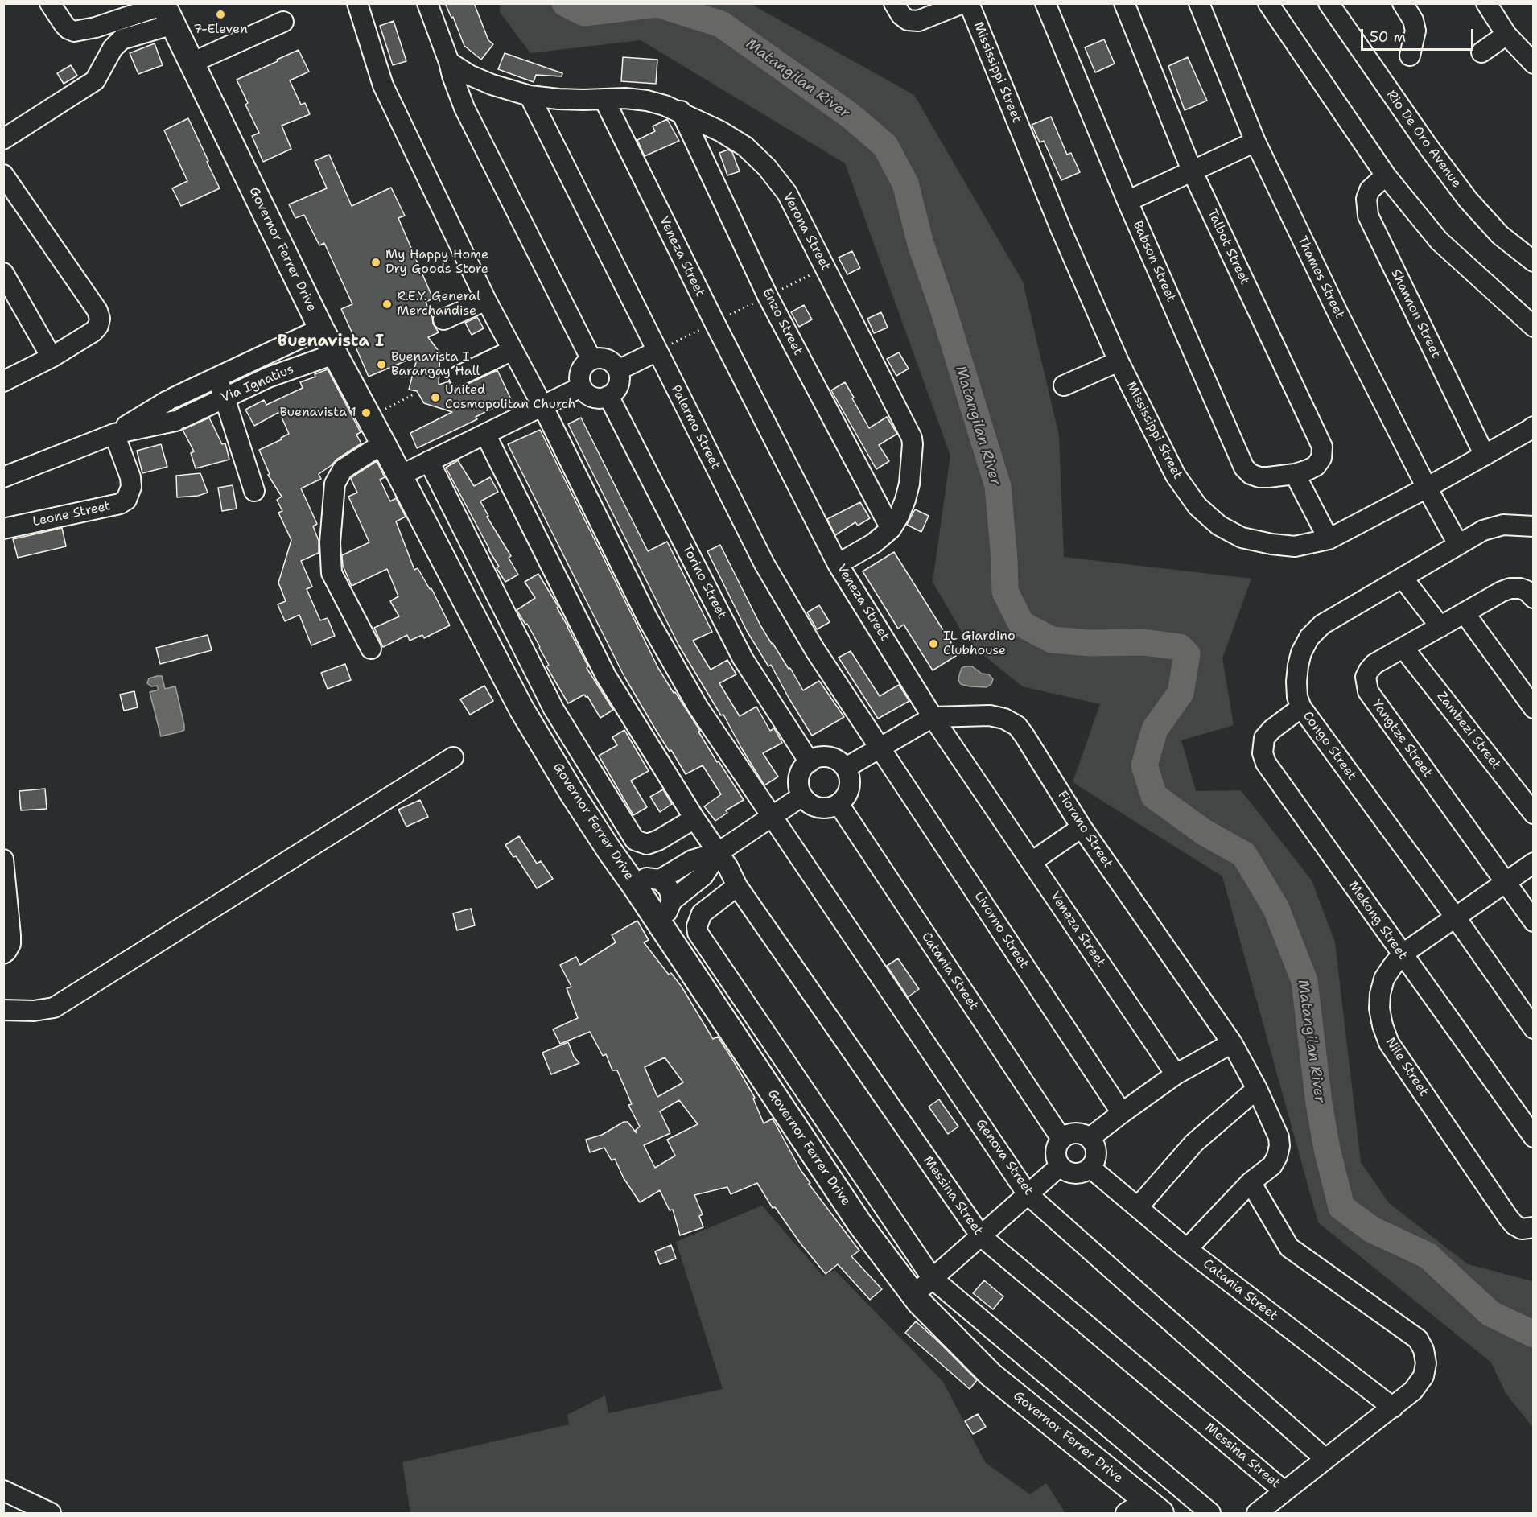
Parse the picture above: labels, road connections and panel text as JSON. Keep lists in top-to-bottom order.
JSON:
{
  "streets": {
    "main road": ["Governor Ferrer Drive"],
    "street": [
      "Mississippi Street",
      "Rio De Oro Avenue",
      "Verona Street",
      "Talbot Street",
      "Veneza Street",
      "Babson Street",
      "Thames Street",
      "Shannon Street",
      "Enzo Street",
      "Via Ignatius",
      "Palermo Street",
      "Leone Street",
      "Torino Street",
      "Zambezi Street",
      "Yangtze Street",
      "Congo Street",
      "Fiorano Street",
      "Mekong Street",
      "Livorno Street",
      "Catania Street",
      "Nile Street",
      "Genova Street",
      "Messina Street"
    ]
  },
  "crossings": [
    ["Mississippi Street", "Thames Street"],
    ["Mississippi Street", "Shannon Street"],
    ["Verona Street", "Veneza Street"],
    ["Verona Street", "Enzo Street"],
    ["Verona Street", "Palermo Street"],
    ["Talbot Street", "Babson Street"],
    ["Governor Ferrer Drive", "Via Ignatius"],
    ["Veneza Street", "Fiorano Street"],
    ["Thames Street", "Congo Street"],
    ["Via Ignatius", "Leone Street"],
    ["Palermo Street", "Fiorano Street"],
    ["Palermo Street", "Livorno Street"],
    ["Torino Street", "Fiorano Street"],
    ["Torino Street", "Catania Street"],
    ["Zambezi Street", "Yangtze Street"],
    ["Yangtze Street", "Nile Street"],
    ["Congo Street", "Mekong Street"],
    ["Congo Street", "Nile Street"],
    ["Fiorano Street", "Livorno Street"],
    ["Fiorano Street", "Catania Street"],
    ["Mekong Street", "Nile Street"]
  ],
  "districts": ["Buenavista I"],
  "water": ["Matangilan River"],
  "places": [
    "7-Eleven",
    "My Happy Home Dry Goods Store",
    "R.E.Y. General Merchandise",
    "Buenavista I Barangay Hall",
    "United Cosmopolitan Church",
    "Buenavista 1",
    "IL Giardino Clubhouse"
  ],
  "scale_bar": "50 m"
}
